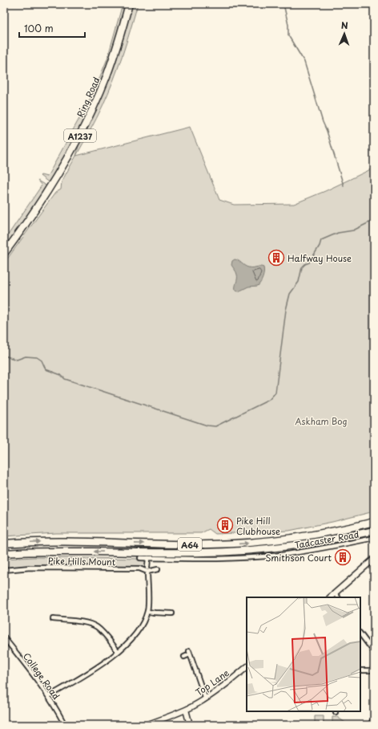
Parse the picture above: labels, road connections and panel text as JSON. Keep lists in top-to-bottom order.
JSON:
{
  "streets": {
    "highway": ["Ring Road", "A1237", "A64"],
    "street": [
      "Tadcaster Road",
      "Pike Hills Mount",
      "College Road",
      "Top Lane"
    ]
  },
  "parks": ["Askham Bog"],
  "places": {
    "building": ["Halfway House", "Pike Hill Clubhouse", "Smithson Court"]
  },
  "scale_bar": "100 m",
  "north": "top"
}
